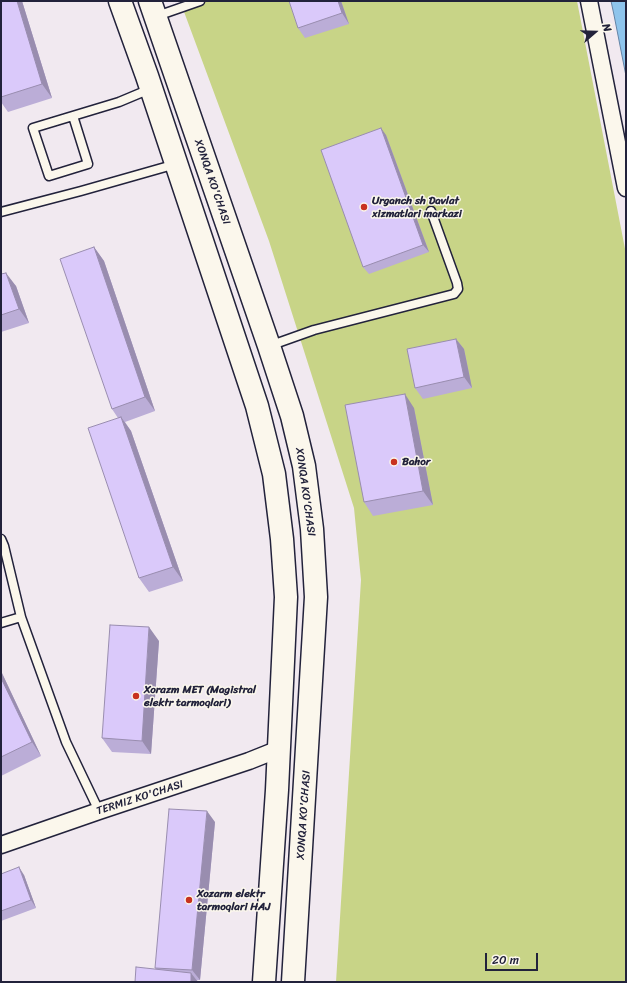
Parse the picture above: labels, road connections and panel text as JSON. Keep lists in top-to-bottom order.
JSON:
{
  "streets": {
    "main road": ["XONQA KO'CHASI"],
    "street": ["TERMIZ KO'CHASI"]
  },
  "places": [
    "Urganch sh Davlat xizmatlari markazi",
    "Bahor",
    "Xorazm MET (Magistral elektr tarmoqlari)",
    "Xozarm elektr tarmoqlari HAJ"
  ],
  "scale_bar": "20 m",
  "north": "right"
}
